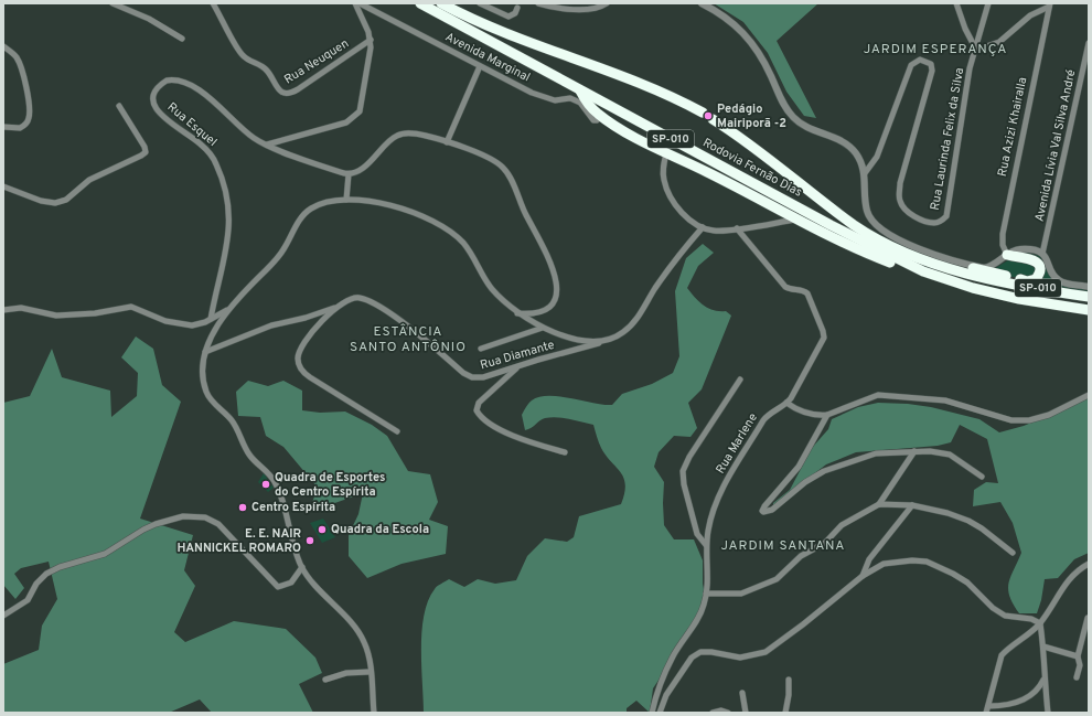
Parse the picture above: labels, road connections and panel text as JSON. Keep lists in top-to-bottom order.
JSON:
{
  "streets": {
    "highway": ["SP-010", "Rodovia Fernão Dias"],
    "street": [
      "Avenida Marginal",
      "Rua Neuquen",
      "Rua Esquel",
      "Rua Azizi Khairalla",
      "Rua Laurinda Felix da Silva",
      "Avenida Lívia Val Silva André",
      "Rua Diamante",
      "Rua Marlene"
    ]
  },
  "districts": ["JARDIM ESPERANÇA", "ESTÂNCIA SANTO ANTÔNIO", "JARDIM SANTANA"],
  "places": [
    "Pedágio Mairiporã -2",
    "Quadra de Esportes do Centro Espírita",
    "Centro Espírita",
    "Quadra da Escola",
    "E. E. NAIR HANNICKEL ROMARO"
  ]
}
